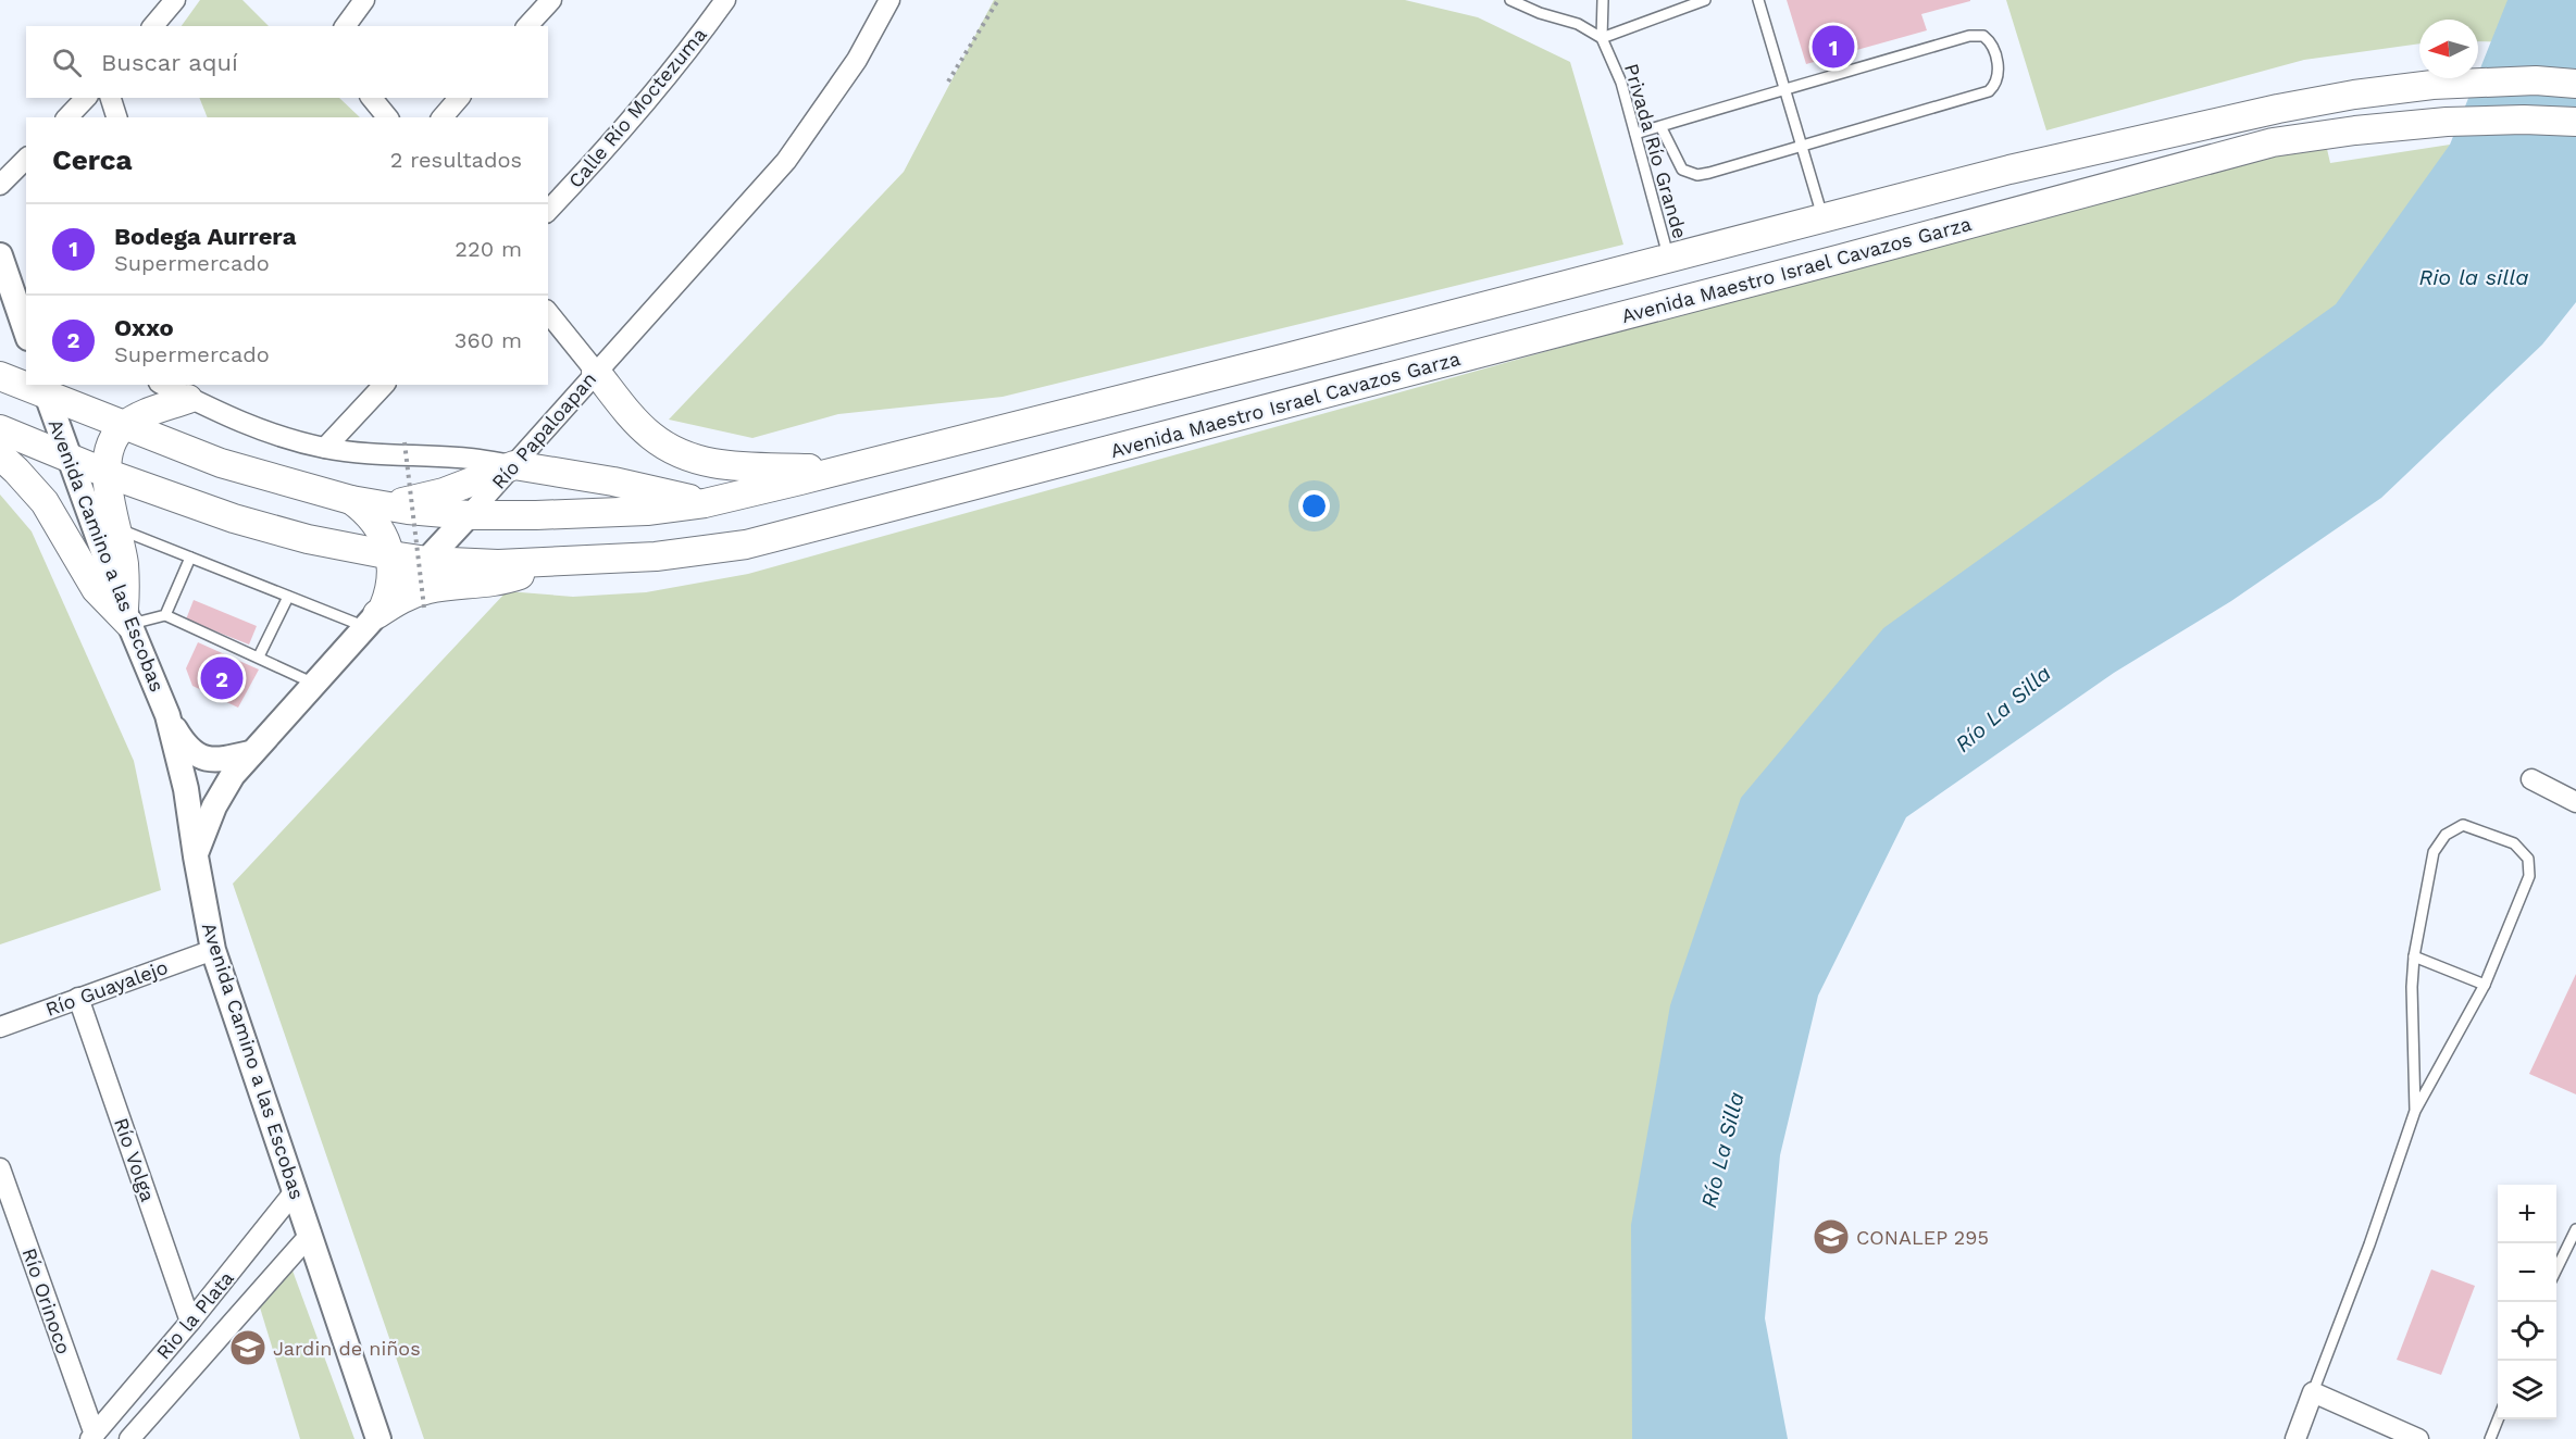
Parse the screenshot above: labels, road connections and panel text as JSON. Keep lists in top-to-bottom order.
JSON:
{
  "streets": {
    "main road": ["Avenida Maestro Israel Cavazos Garza"],
    "street": [
      "Calle Río Moctezuma",
      "Río Papaloapan",
      "Avenida Camino a las Escobas",
      "Río Guayalejo",
      "Río Volga",
      "Río Orinoco",
      "Rio la Plata"
    ],
    "lane": ["Privada Río Grande"]
  },
  "crossings": [
    ["Avenida Maestro Israel Cavazos Garza", "Río Papaloapan"],
    ["Avenida Maestro Israel Cavazos Garza", "Avenida Camino a las Escobas"],
    ["Río Papaloapan", "Avenida Camino a las Escobas"],
    ["Avenida Camino a las Escobas", "Río Guayalejo"],
    ["Avenida Camino a las Escobas", "Rio la Plata"],
    ["Río Guayalejo", "Río Volga"],
    ["Río Volga", "Rio la Plata"],
    ["Río Orinoco", "Rio la Plata"]
  ],
  "water": ["Rio la silla", "Río La Silla"],
  "places": {
    "school or university": ["CONALEP 295", "Jardin de niños"]
  },
  "north": "left",
  "page": {
    "pins": ["1", "2"],
    "search": "Buscar aquí",
    "heading": ["Cerca", "2 resultados"],
    "list": [
      {
        "mark": "1",
        "name": "Bodega Aurrera",
        "note": "Supermercado",
        "value": "220 m"
      },
      {
        "mark": "2",
        "name": "Oxxo",
        "note": "Supermercado",
        "value": "360 m"
      }
    ],
    "map_buttons": ["+", "−"]
  }
}
